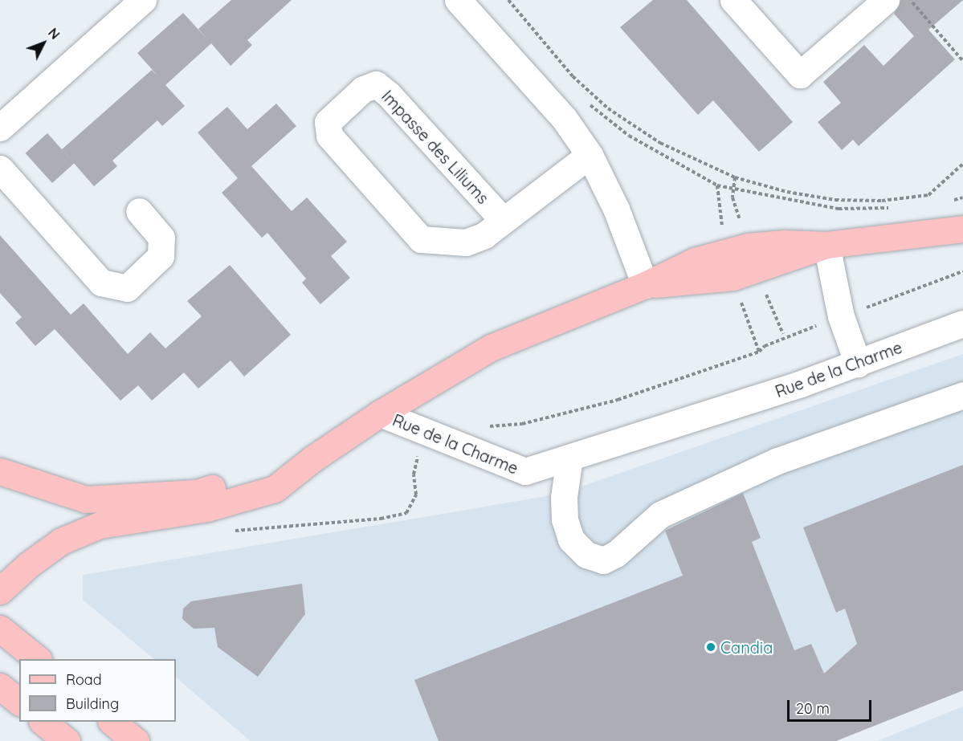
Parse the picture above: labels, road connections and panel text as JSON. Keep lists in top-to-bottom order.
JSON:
{
  "streets": {
    "main road": ["Rue de la Charme"],
    "street": ["Impasse des Liliums"]
  },
  "places": ["Candia"],
  "legend": ["Road", "Building"],
  "scale_bar": "20 m",
  "north": "top right"
}
